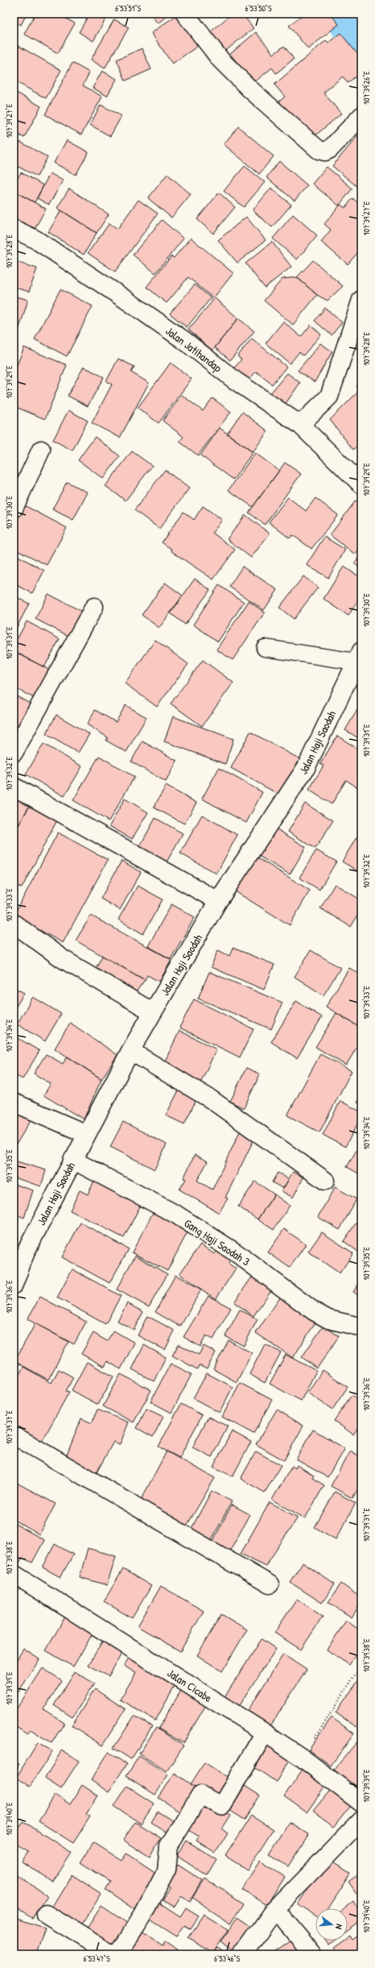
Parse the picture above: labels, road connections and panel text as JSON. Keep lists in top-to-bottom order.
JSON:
{
  "streets": {
    "street": [
      "Jalan Jatihandap",
      "Jalan Haji Saodah",
      "Gang Haji Saodah 3",
      "Jalan Cicabe"
    ]
  },
  "crossings": [
    ["Jalan Haji Saodah", "Gang Haji Saodah 3"]
  ],
  "north": "right",
  "coordinates": [
    "6°53'51\"S",
    "6°53'50\"S",
    "107°39'26\"E",
    "107°39'27\"E",
    "107°39'28\"E",
    "107°39'29\"E",
    "107°39'30\"E",
    "107°39'31\"E",
    "107°39'32\"E",
    "107°39'33\"E",
    "107°39'34\"E",
    "107°39'35\"E",
    "107°39'36\"E",
    "107°39'37\"E",
    "107°39'38\"E",
    "107°39'39\"E",
    "107°39'40\"E",
    "6°53'47\"S",
    "6°53'46\"S"
  ]
}
